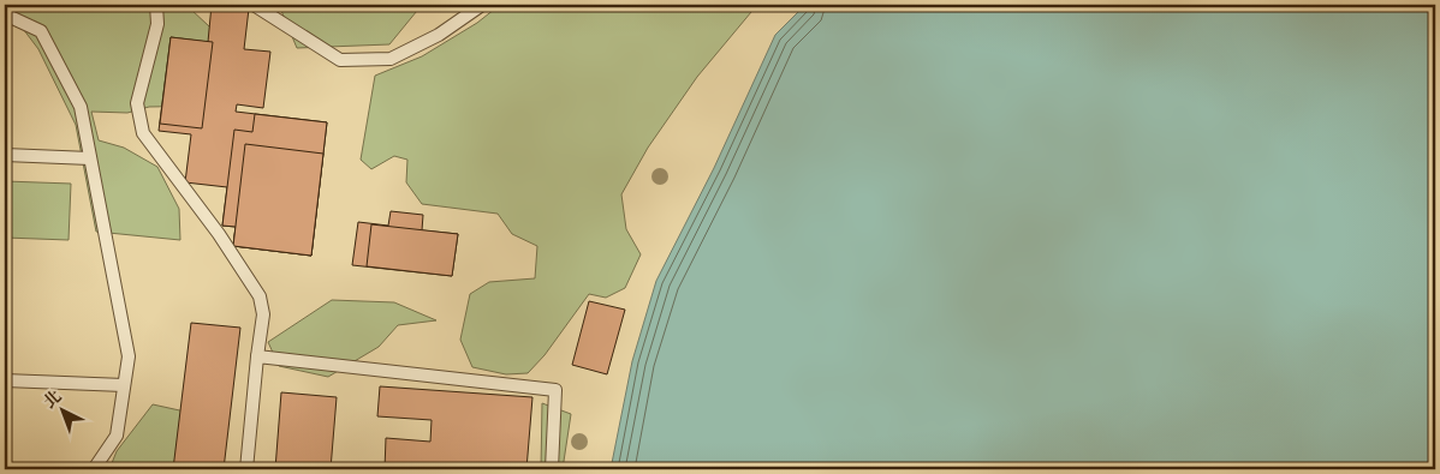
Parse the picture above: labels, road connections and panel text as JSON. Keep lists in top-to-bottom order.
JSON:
{
  "north": "top left"
}
